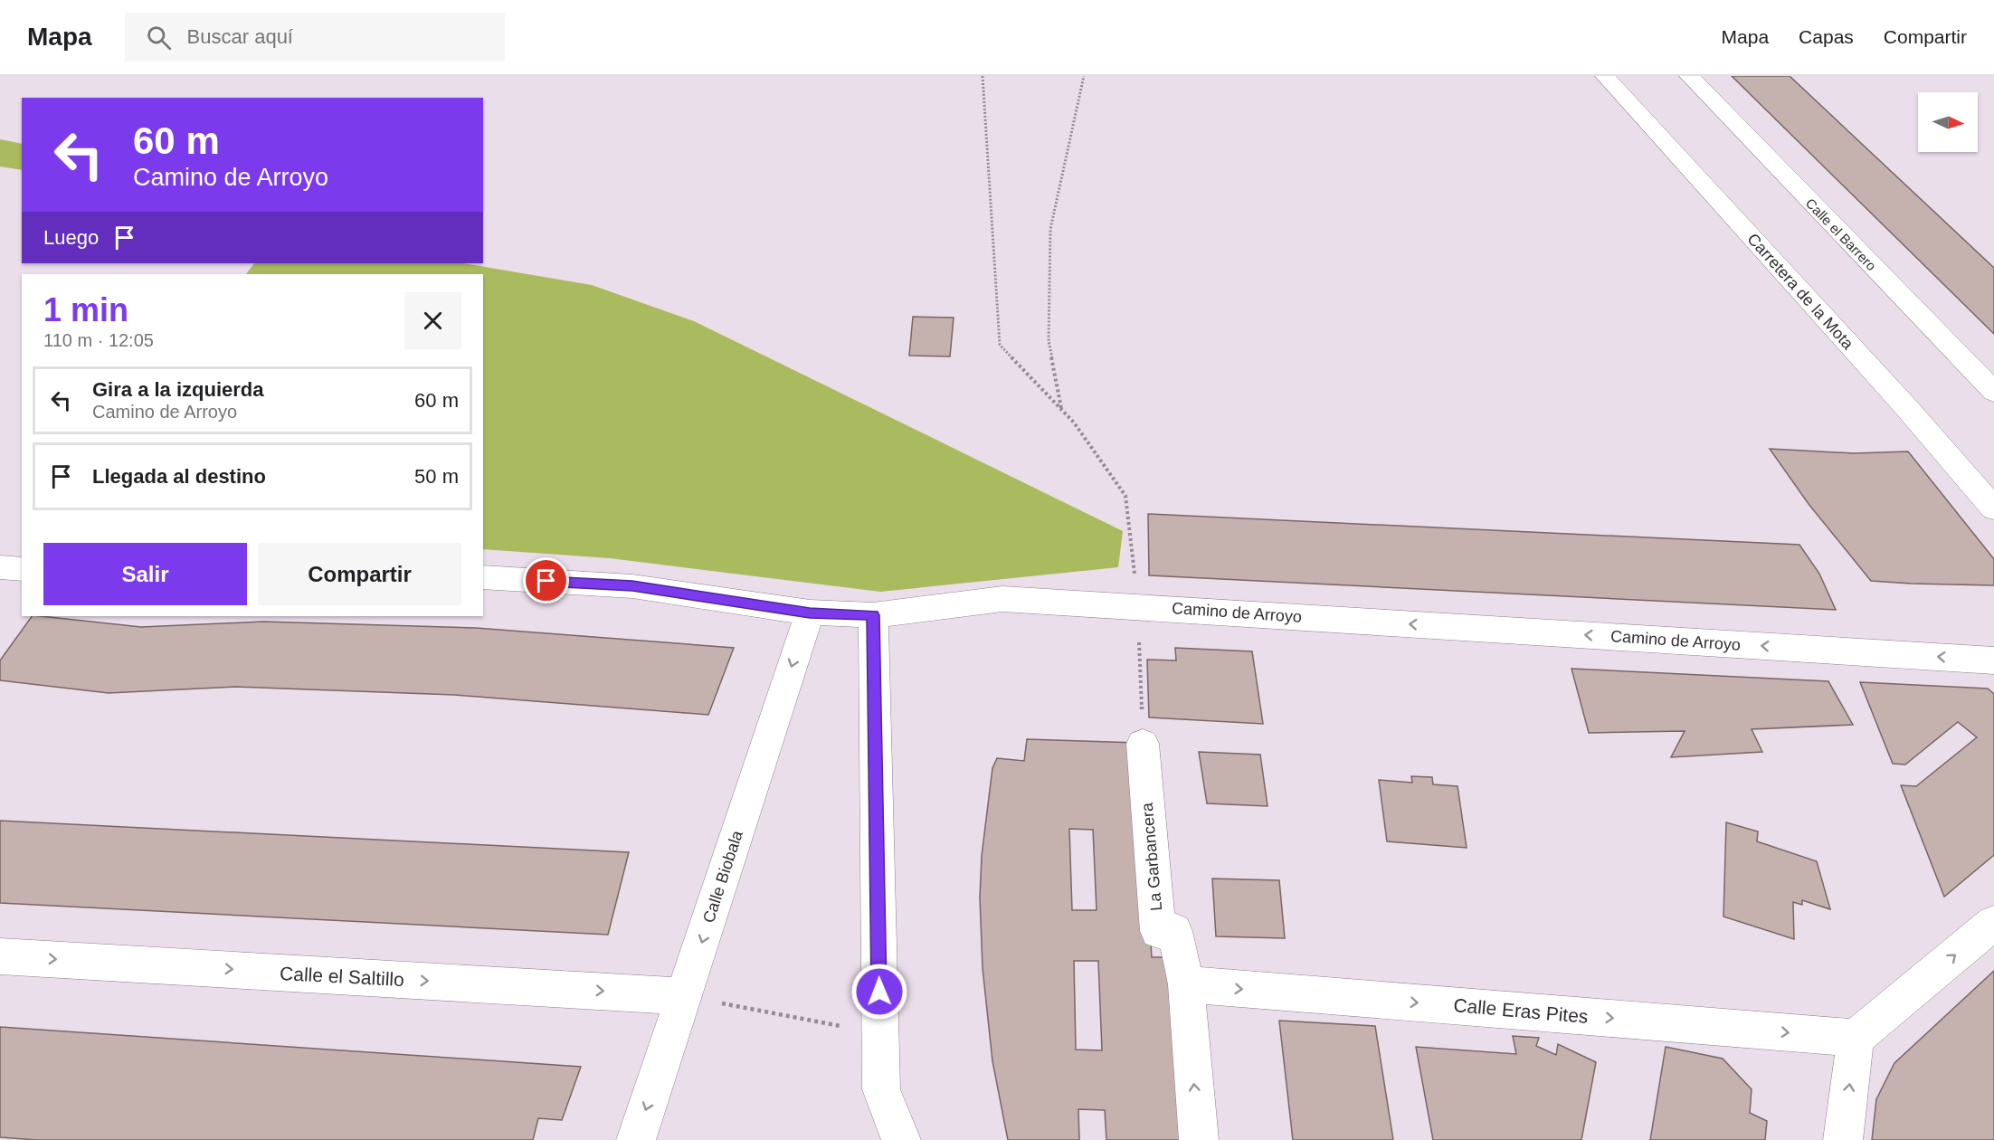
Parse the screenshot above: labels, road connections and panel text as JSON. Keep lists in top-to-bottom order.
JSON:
{
  "streets": {
    "street": [
      "Calle el Barrero",
      "Carretera de la Mota",
      "Camino de Arroyo",
      "La Garbancera",
      "Calle Biobala",
      "Calle el Saltillo",
      "Calle Eras Pites"
    ]
  },
  "crossings": [
    ["Camino de Arroyo", "Calle Biobala"],
    ["La Garbancera", "Calle Eras Pites"],
    ["Calle Biobala", "Calle el Saltillo"]
  ],
  "one_way": ["Camino de Arroyo", "Calle el Saltillo", "Calle Eras Pites"],
  "north": "right",
  "page": {
    "header": "Mapa",
    "search": "Buscar aquí",
    "nav": ["Mapa", "Capas", "Compartir"],
    "turn": ["60 m", "Camino de Arroyo"],
    "then": "Luego",
    "heading": ["1 min", "110 m · 12:05"],
    "list": [
      {
        "name": "Gira a la izquierda",
        "note": "Camino de Arroyo",
        "value": "60 m"
      },
      {
        "name": "Llegada al destino",
        "value": "50 m"
      }
    ],
    "buttons": ["Salir", "Compartir"]
  }
}
